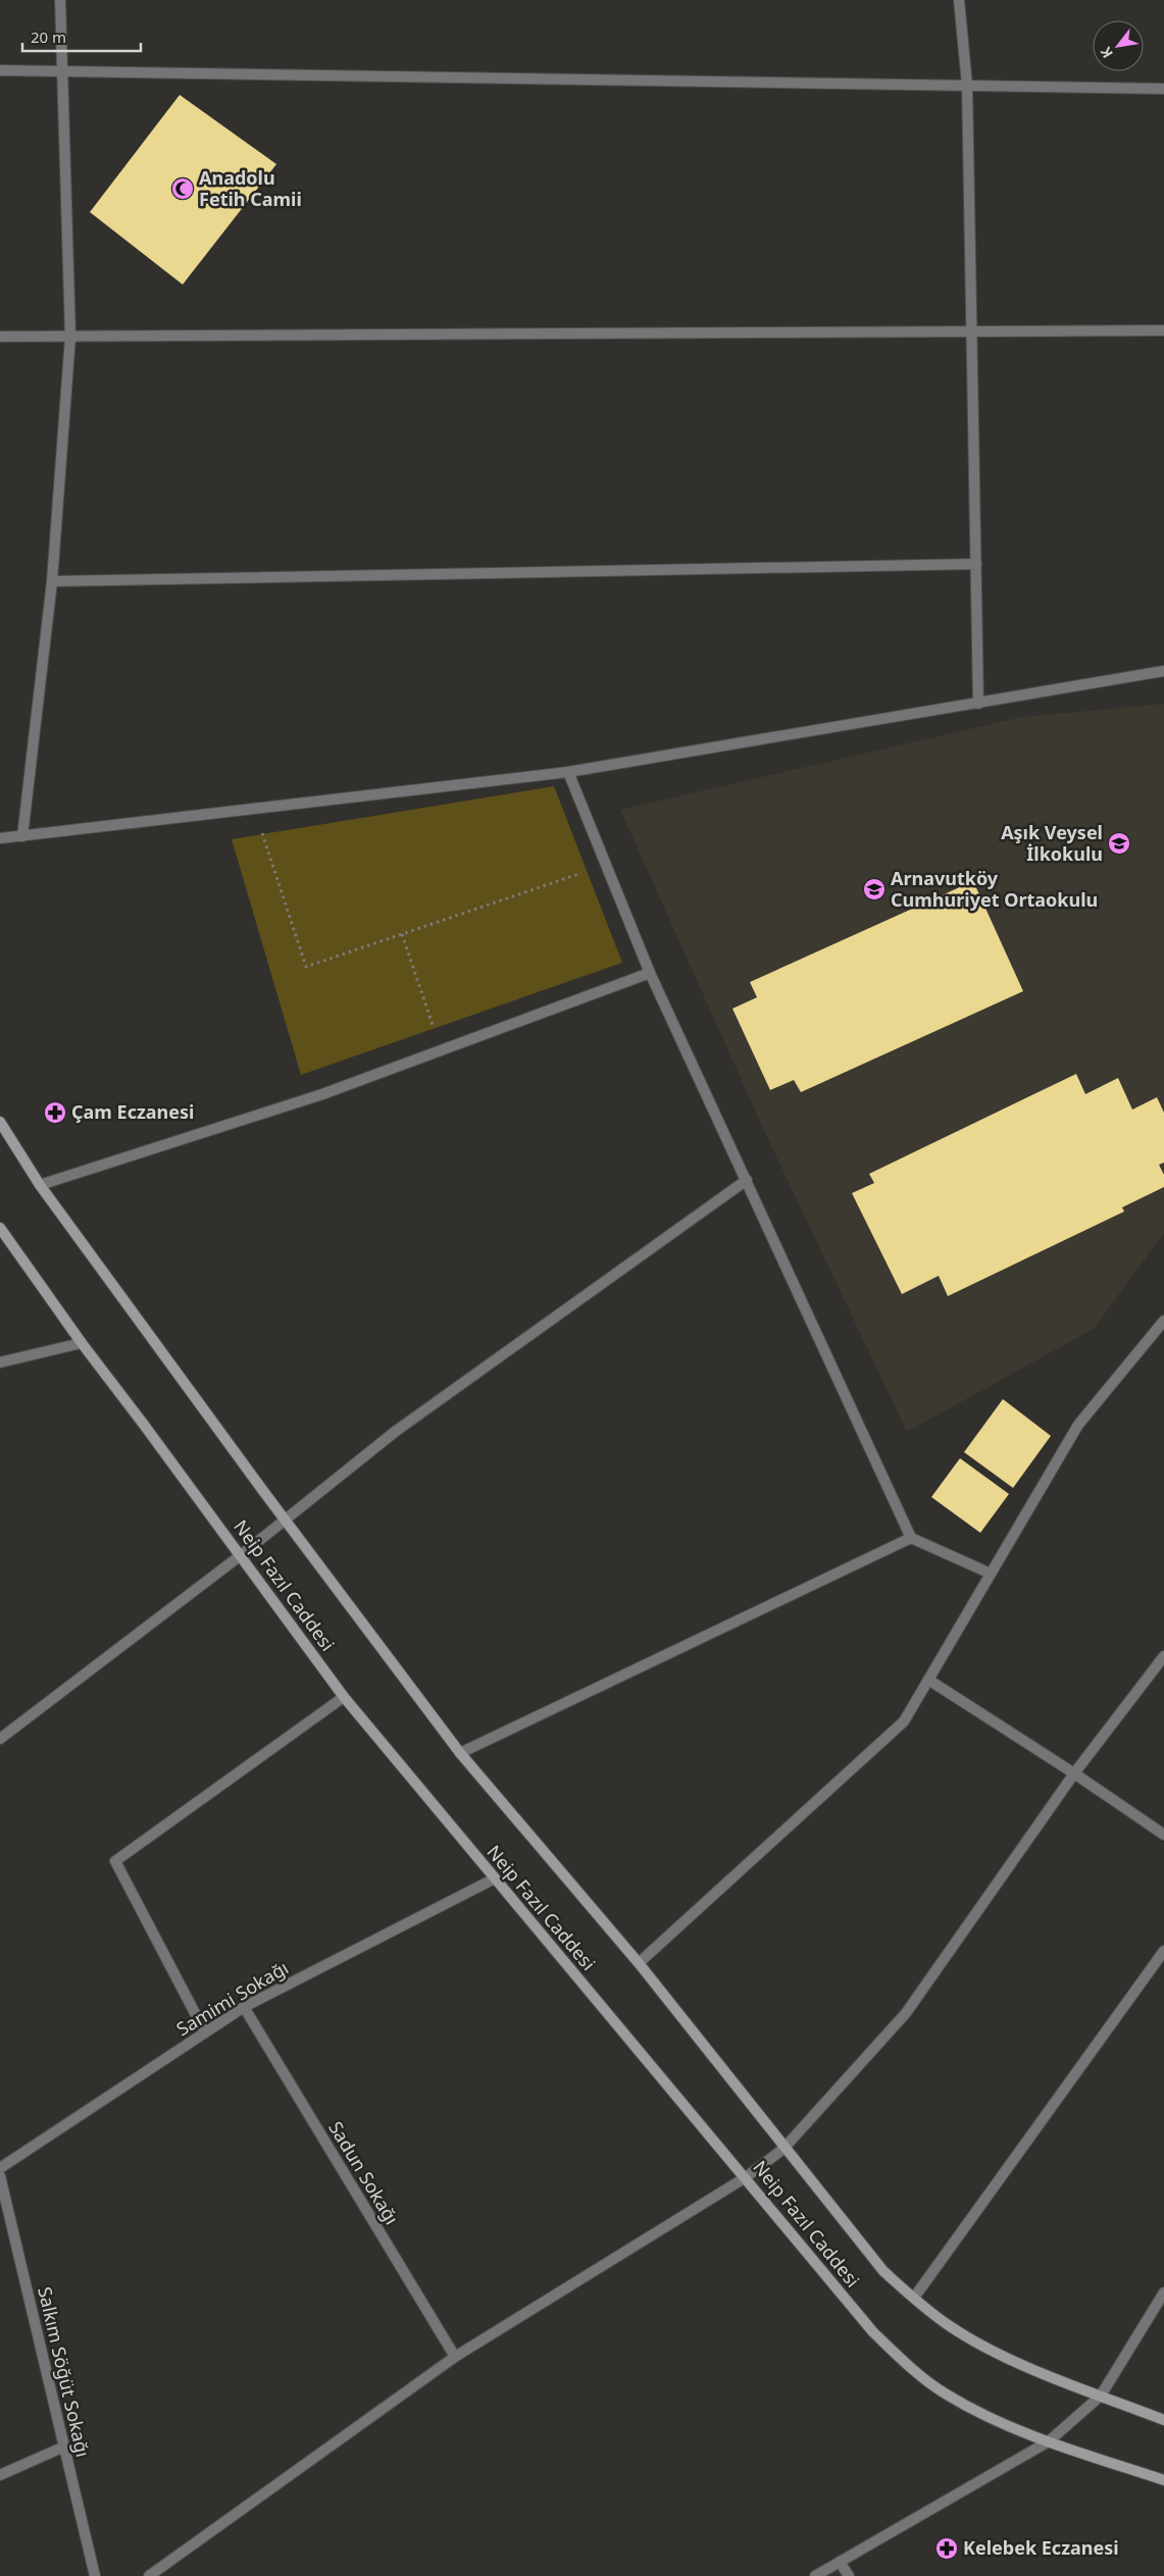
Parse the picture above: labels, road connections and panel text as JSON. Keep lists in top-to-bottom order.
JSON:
{
  "streets": {
    "main road": ["Neip Fazıl Caddesi"],
    "street": ["Samimi Sokağı", "Sadun Sokağı", "Salkım Söğüt Sokağı"]
  },
  "crossings": [
    ["Neip Fazıl Caddesi", "Samimi Sokağı"],
    ["Samimi Sokağı", "Sadun Sokağı"]
  ],
  "places": {
    "mosque": ["Anadolu Fetih Camii"],
    "school or university": ["Aşık Veysel İlkokulu", "Arnavutköy Cumhuriyet Ortaokulu"],
    "pharmacy": ["Çam Eczanesi", "Kelebek Eczanesi"]
  },
  "scale_bar": "20 m",
  "north": "bottom left"
}
